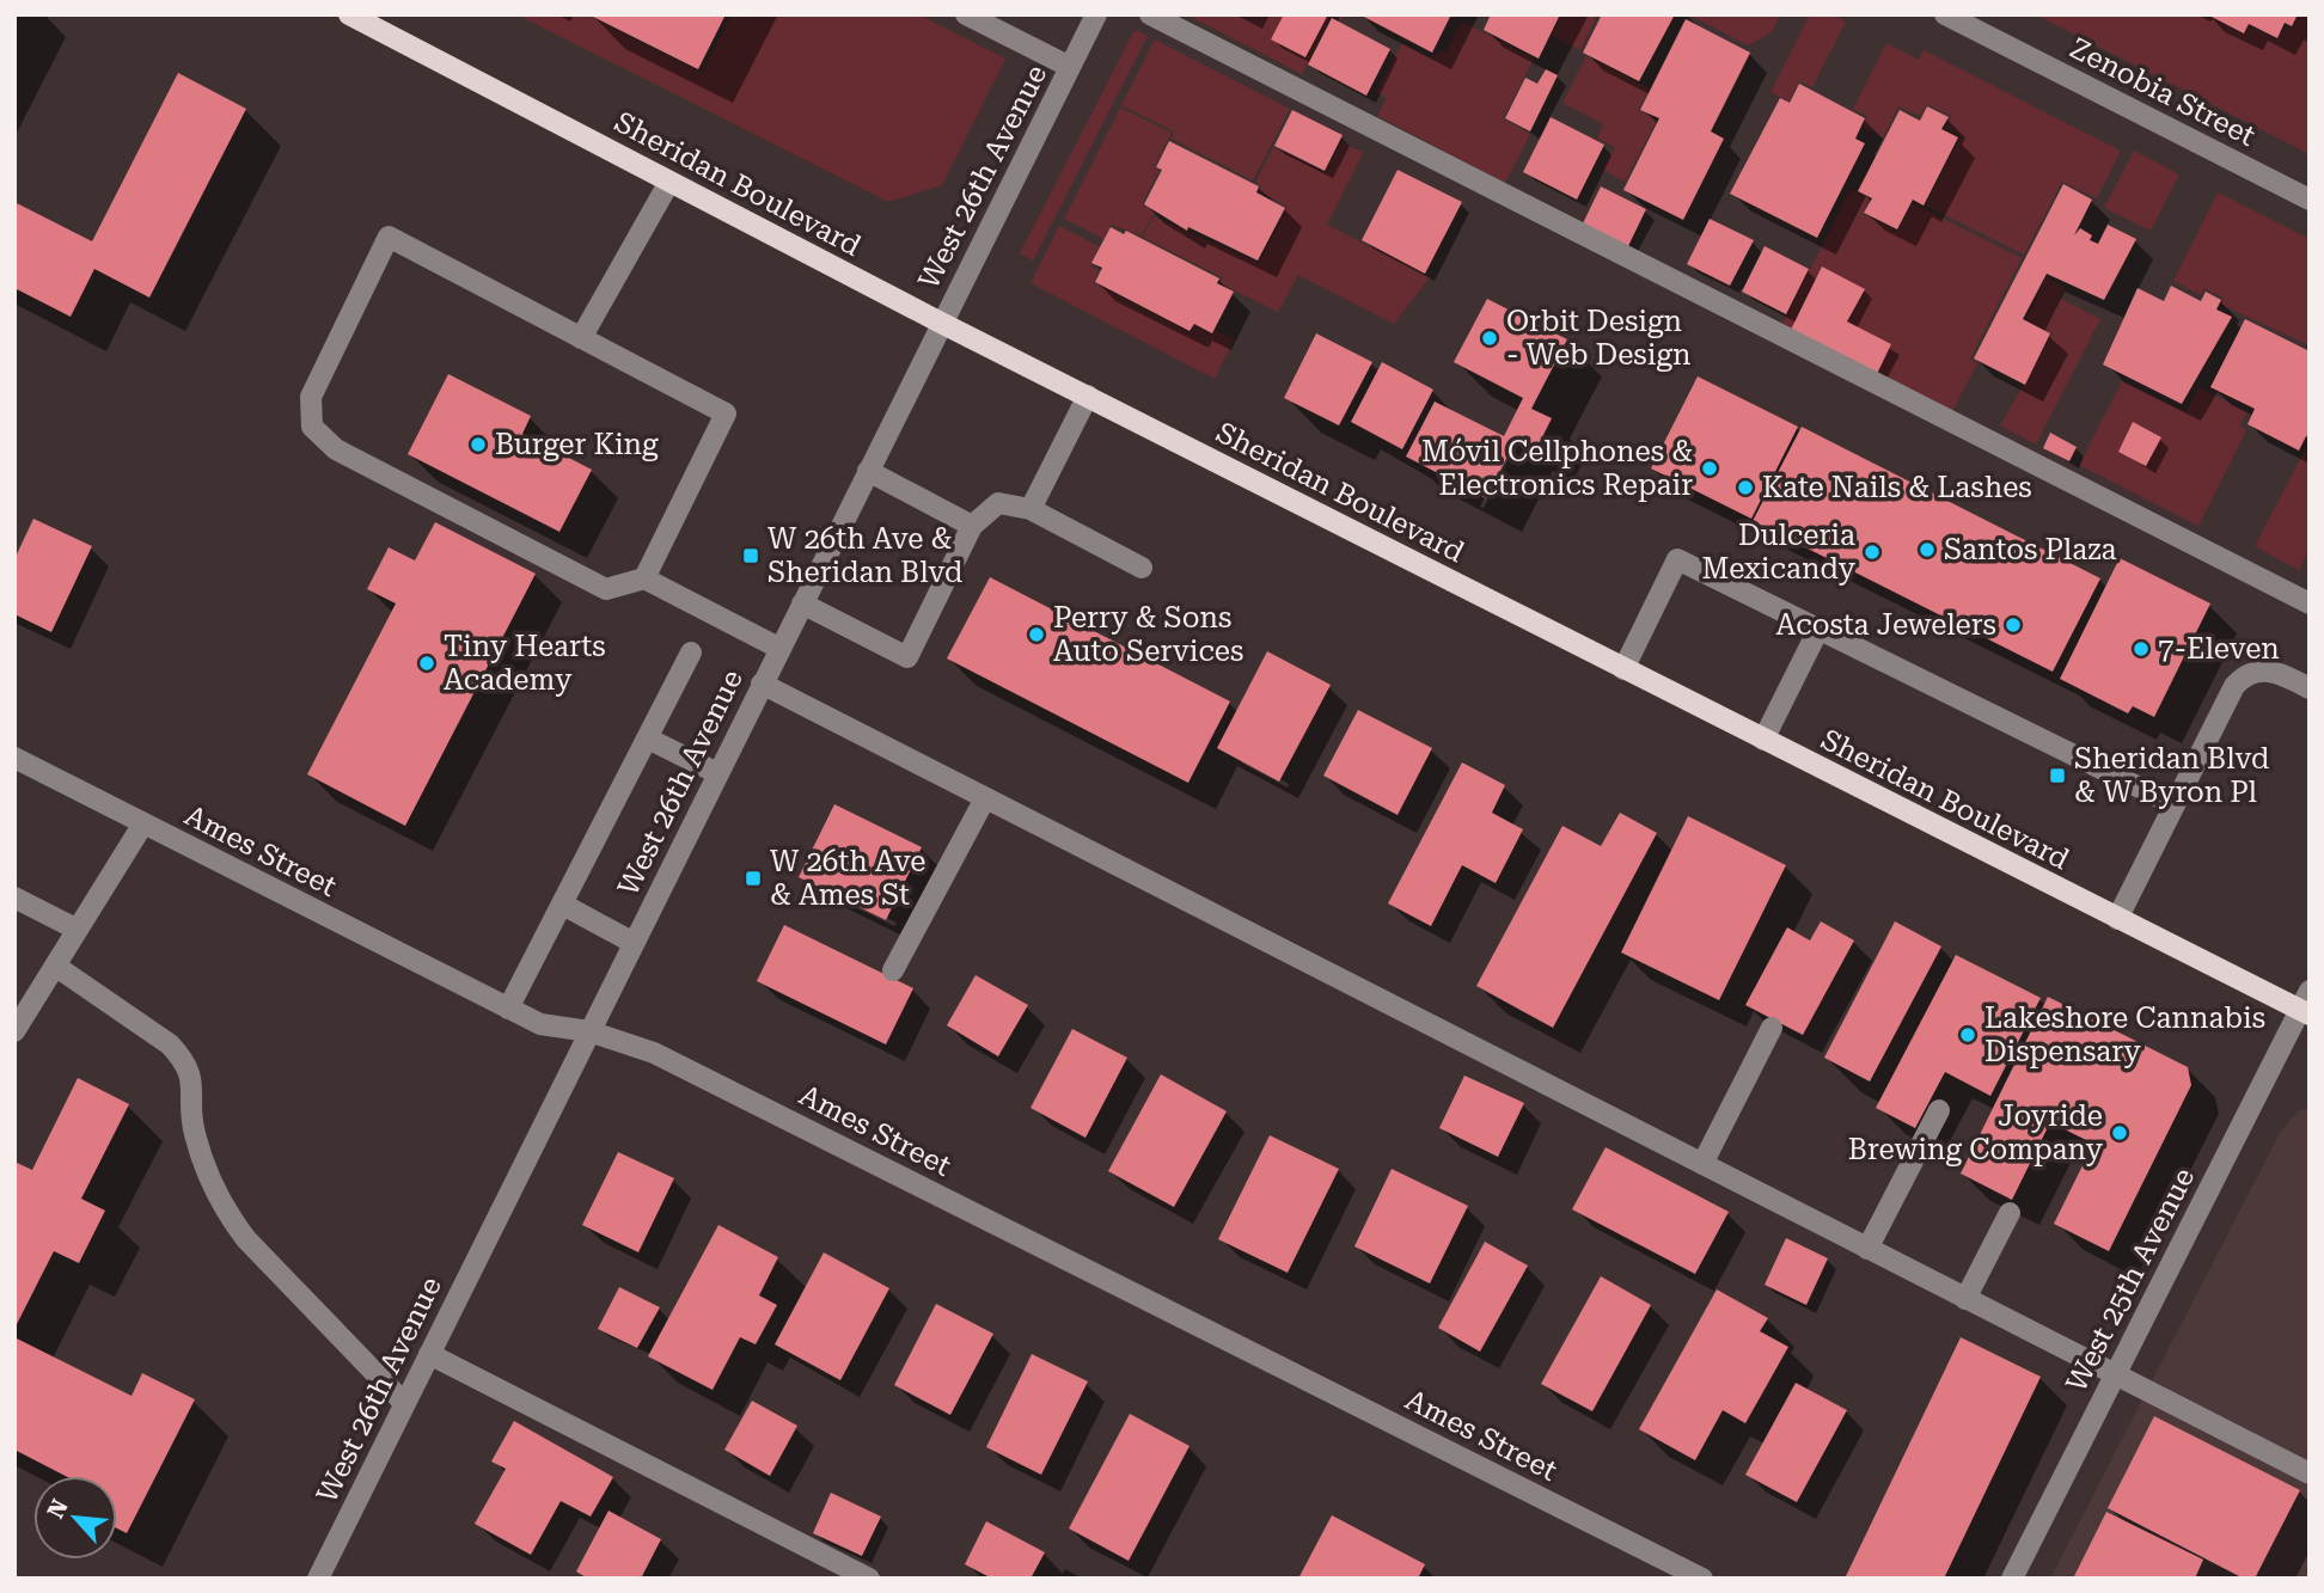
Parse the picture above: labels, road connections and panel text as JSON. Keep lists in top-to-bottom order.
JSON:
{
  "streets": {
    "main road": ["Sheridan Boulevard"],
    "street": [
      "Zenobia Street",
      "West 26th Avenue",
      "Ames Street",
      "West 25th Avenue"
    ]
  },
  "crossings": [
    ["West 26th Avenue", "Sheridan Boulevard"],
    ["West 26th Avenue", "Ames Street"],
    ["Sheridan Boulevard", "West 25th Avenue"]
  ],
  "places": {
    "other": [
      "Orbit Design - Web Design",
      "Burger King",
      "Móvil Cellphones & Electronics Repair",
      "Kate Nails & Lashes",
      "Santos Plaza",
      "Dulceria Mexicandy",
      "Acosta Jewelers",
      "Perry & Sons Auto Services",
      "7-Eleven",
      "Tiny Hearts Academy",
      "Lakeshore Cannabis Dispensary",
      "Joyride Brewing Company"
    ],
    "transit": ["W 26th Ave & Sheridan Blvd", "Sheridan Blvd & W Byron Pl", "W 26th Ave & Ames St"]
  },
  "north": "top left"
}
